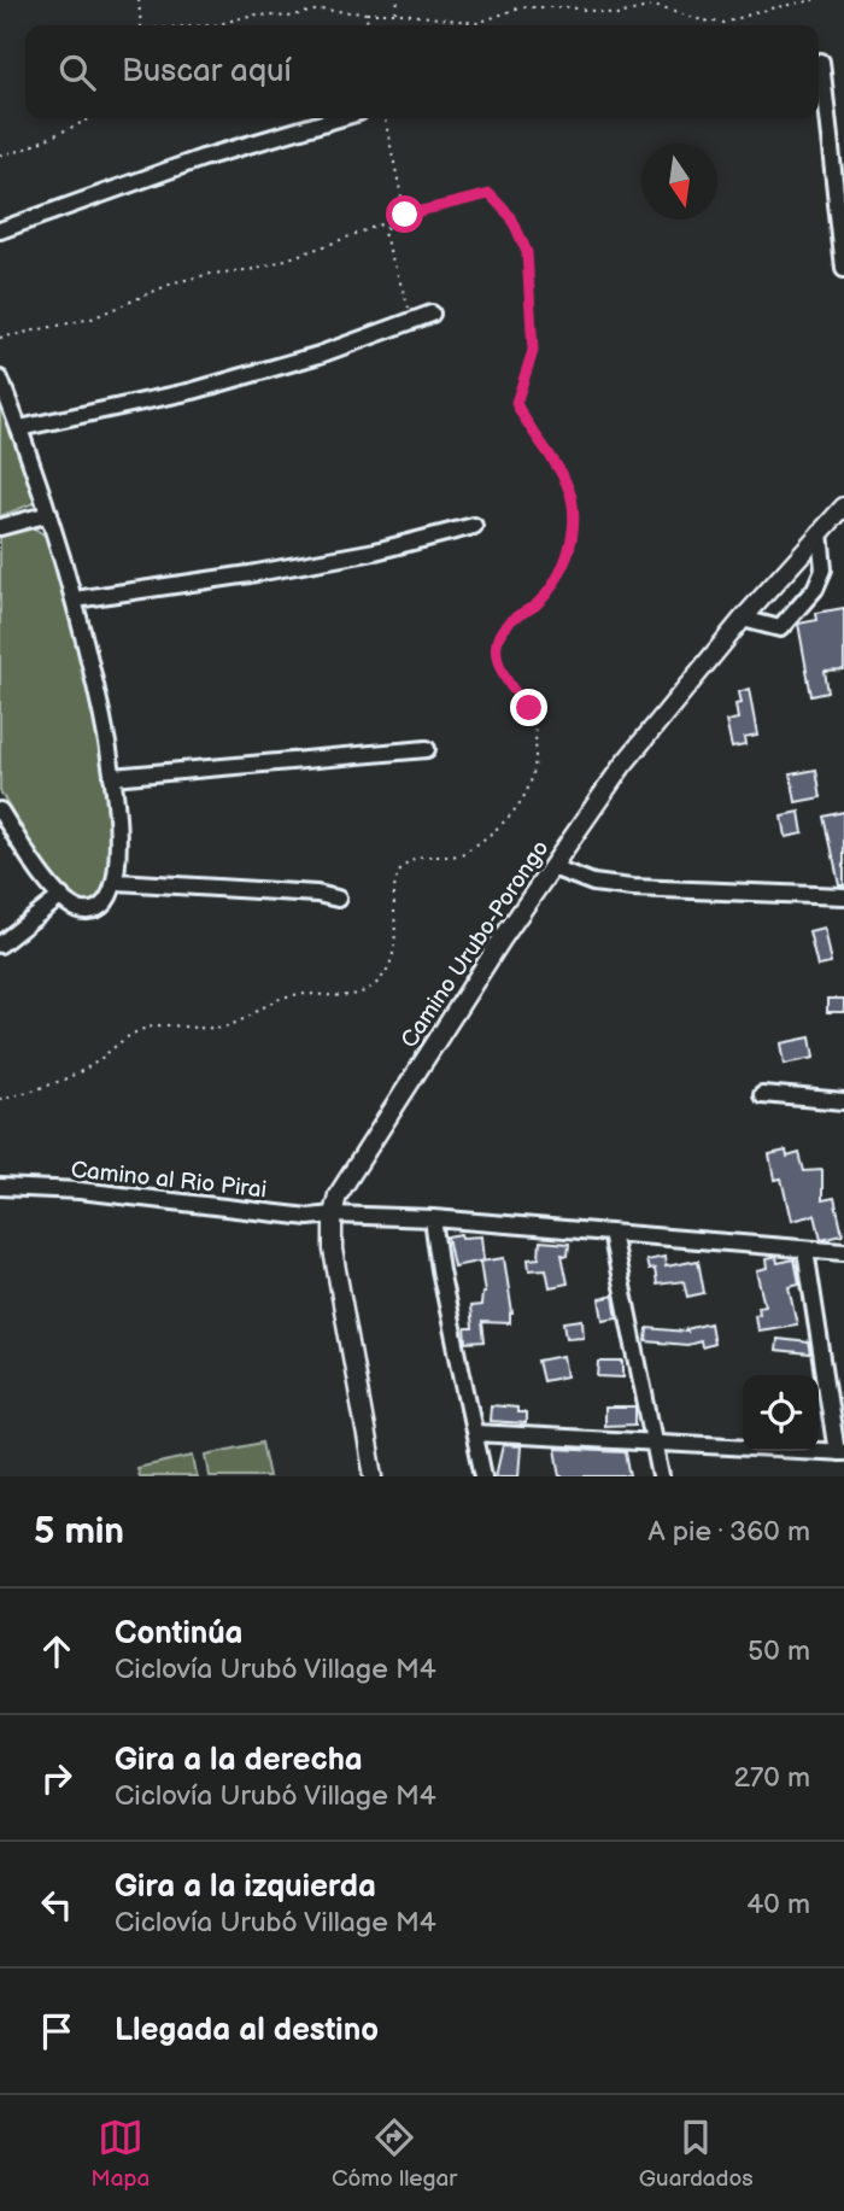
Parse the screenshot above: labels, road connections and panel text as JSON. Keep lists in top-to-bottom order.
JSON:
{
  "streets": {
    "main road": ["Camino Urubo-Porongo"],
    "street": ["Camino al Rio Pirai"]
  },
  "crossings": [
    ["Camino Urubo-Porongo", "Camino al Rio Pirai"]
  ],
  "north": "bottom",
  "page": {
    "search": "Buscar aquí",
    "heading": ["5 min", "A pie · 360 m"],
    "list": [
      ["Continúa", "Ciclovía Urubó Village M4", "50 m"],
      ["Gira a la derecha", "Ciclovía Urubó Village M4", "270 m"],
      ["Gira a la izquierda", "Ciclovía Urubó Village M4", "40 m"],
      "Llegada al destino"
    ],
    "nav": ["Mapa", "Cómo llegar", "Guardados"]
  }
}
